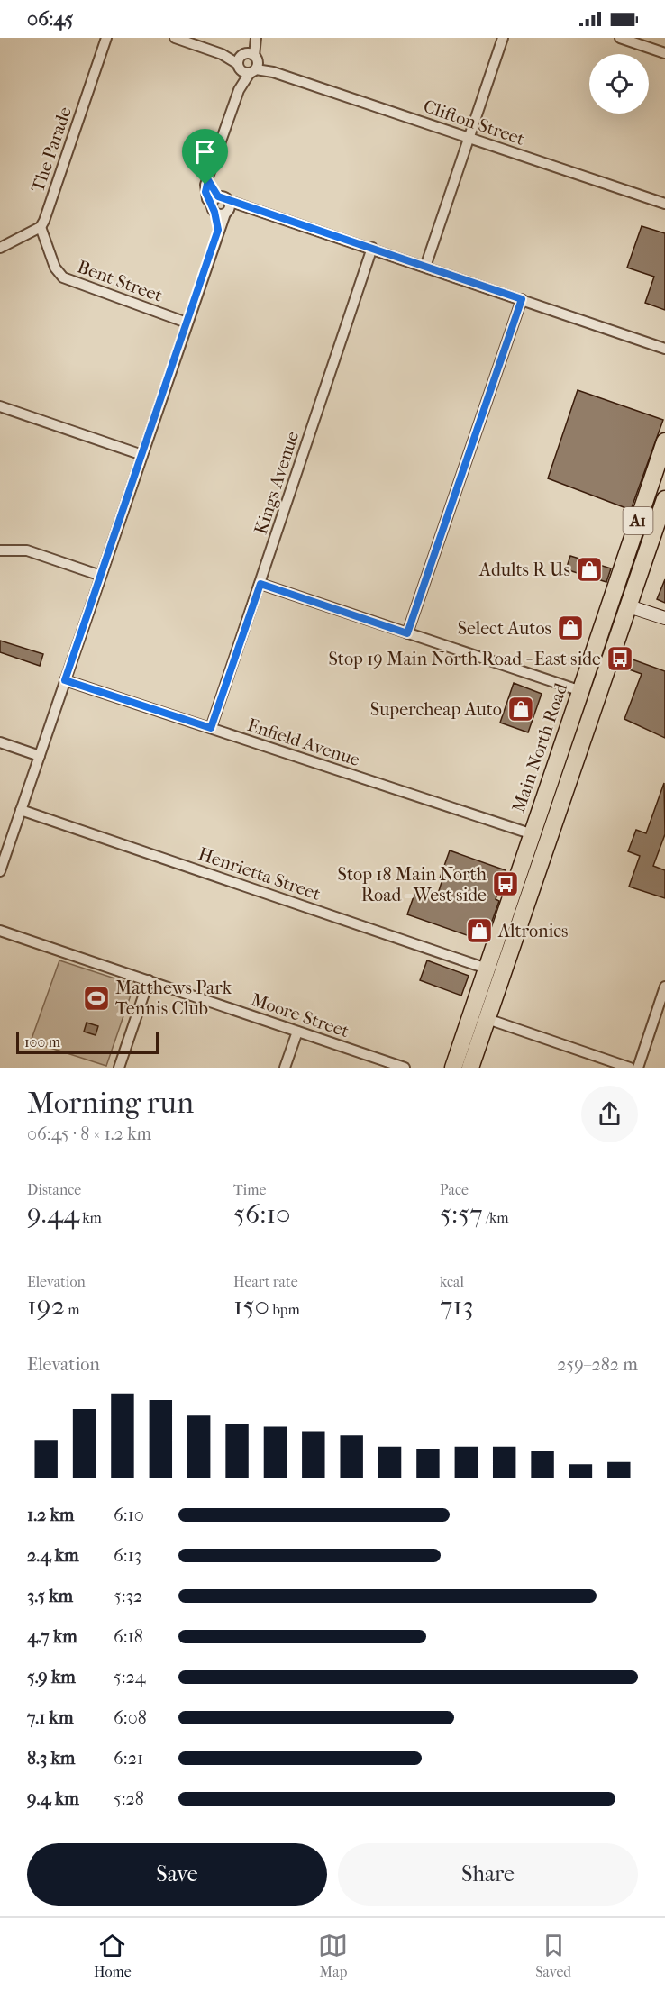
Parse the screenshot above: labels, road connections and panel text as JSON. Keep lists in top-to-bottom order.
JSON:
{
  "streets": {
    "highway": ["A1", "Main North Road"],
    "street": [
      "Clifton Street",
      "The Parade",
      "Bent Street",
      "Kings Avenue",
      "Enfield Avenue",
      "Henrietta Street",
      "Moore Street"
    ]
  },
  "crossings": [
    ["The Parade", "Bent Street"],
    ["Kings Avenue", "Enfield Avenue"],
    ["Enfield Avenue", "Main North Road"],
    ["Main North Road", "Henrietta Street"]
  ],
  "places": {
    "shop": [
      "Adults R Us",
      "Select Autos",
      "Supercheap Auto",
      "Altronics"
    ],
    "bus stop": ["Stop 19 Main North Road - East side", "Stop 18 Main North Road - West side"],
    "sports": ["Matthews Park Tennis Club"]
  },
  "scale_bar": "100 m",
  "page": {
    "status": "06:45",
    "scale": "100 m",
    "heading": ["Morning run", "06:45 · 8 × 1.2 km"],
    "stats": [
      ["Distance", "9.44 km"],
      ["Time", "56:10"],
      ["Pace", "5:57 /km"],
      ["Elevation", "192 m"],
      ["Heart rate", "150 bpm"],
      ["kcal", "713"]
    ],
    "chart": ["Elevation", "259–282 m"],
    "list": [
      {
        "name": "1.2 km",
        "note": "6:10"
      },
      {
        "name": "2.4 km",
        "note": "6:13"
      },
      {
        "name": "3.5 km",
        "note": "5:32"
      },
      {
        "name": "4.7 km",
        "note": "6:18"
      },
      {
        "name": "5.9 km",
        "note": "5:24"
      },
      {
        "name": "7.1 km",
        "note": "6:08"
      },
      {
        "name": "8.3 km",
        "note": "6:21"
      },
      {
        "name": "9.4 km",
        "note": "5:28"
      }
    ],
    "buttons": ["Save", "Share"],
    "tabs": ["Home", "Map", "Saved"]
  }
}
